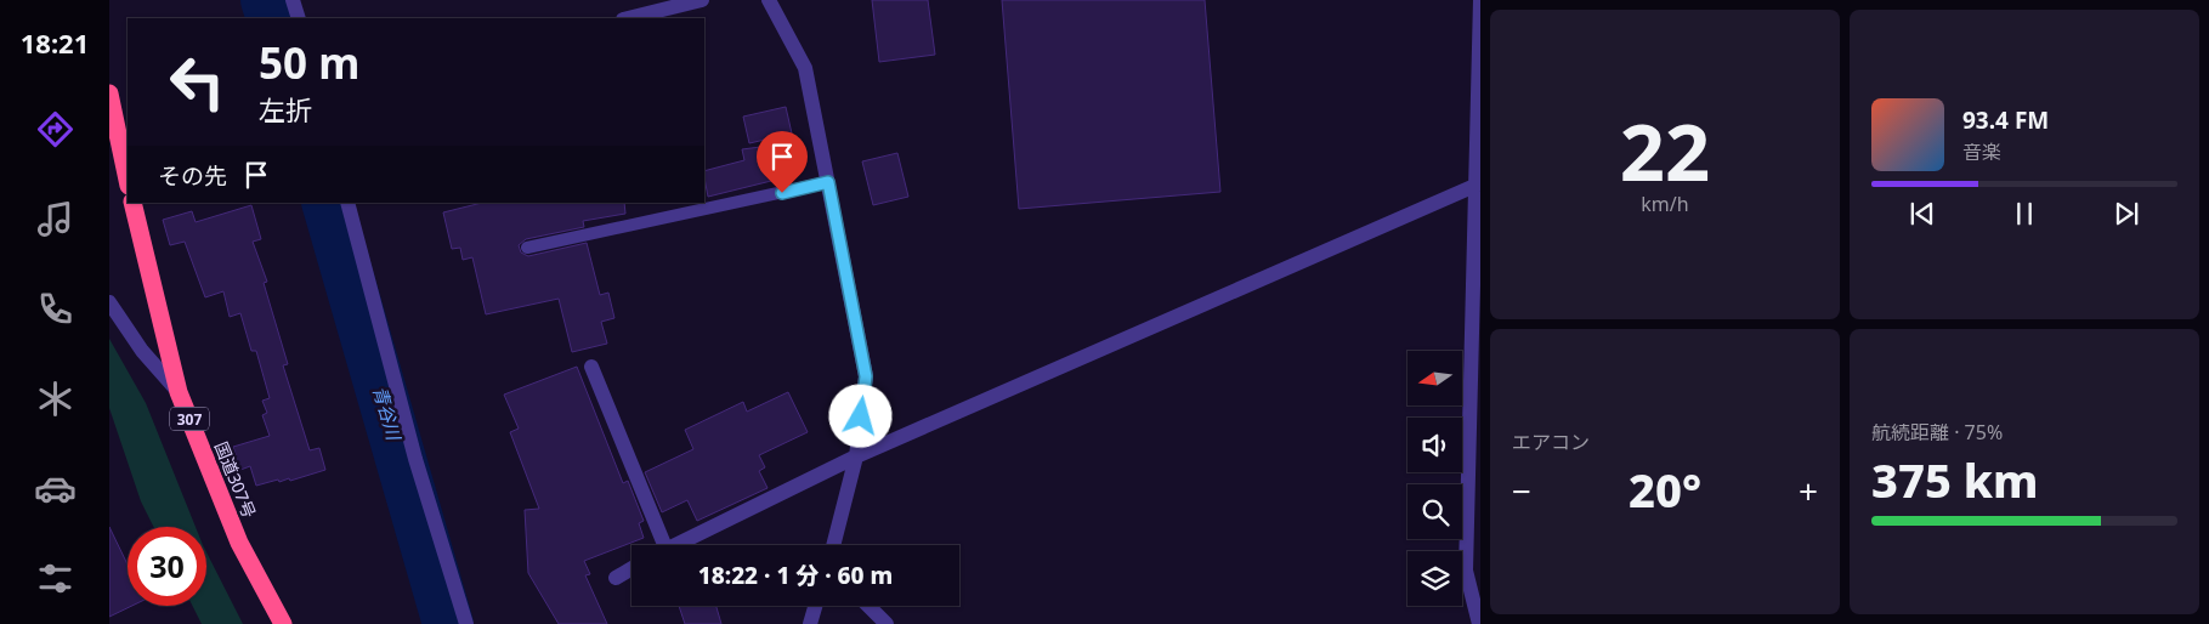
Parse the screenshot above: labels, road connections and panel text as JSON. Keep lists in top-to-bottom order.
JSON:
{
  "streets": {
    "highway": ["307", "国道307号"]
  },
  "water": ["青谷川"],
  "north": "left",
  "page": {
    "tabs": "18:21",
    "tile": [
      ["22", "km/h"],
      "エアコン",
      ["航続距離 · 75%", "375 km"]
    ],
    "turn": ["50 m", "左折"],
    "song": ["93.4 FM", "音楽"],
    "then": "その先",
    "heat": ["−", "20°", "+"],
    "limit": "30",
    "trip": "18:22 · 1 分 · 60 m"
  }
}
